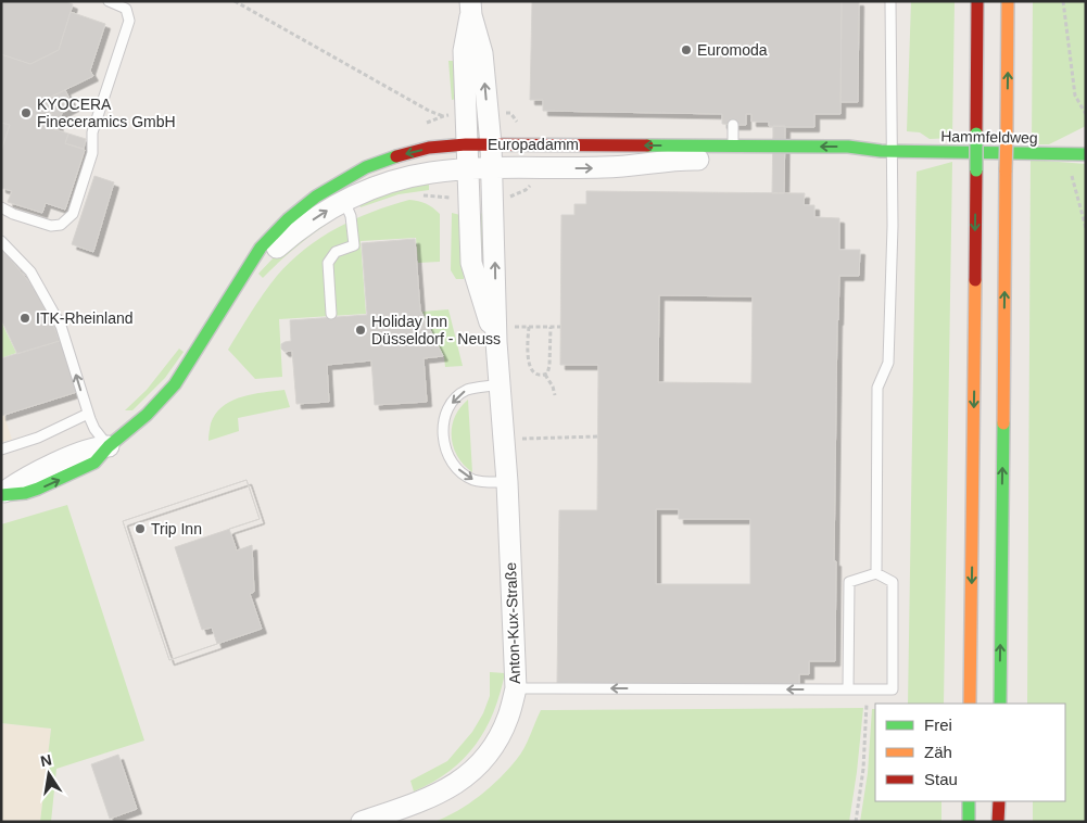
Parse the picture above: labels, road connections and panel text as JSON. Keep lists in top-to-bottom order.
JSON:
{
  "streets": {
    "main road": ["Hammfeldweg", "Europadamm"],
    "street": ["Anton-Kux-Straße"]
  },
  "crossings": [
    ["Hammfeldweg", "Europadamm"],
    ["Europadamm", "Anton-Kux-Straße"]
  ],
  "places": [
    "Euromoda",
    "KYOCERA Fineceramics GmbH",
    "ITK-Rheinland",
    "Holiday Inn Düsseldorf - Neuss",
    "Trip Inn"
  ],
  "legend": ["Frei", "Zäh", "Stau"],
  "north": "top"
}
